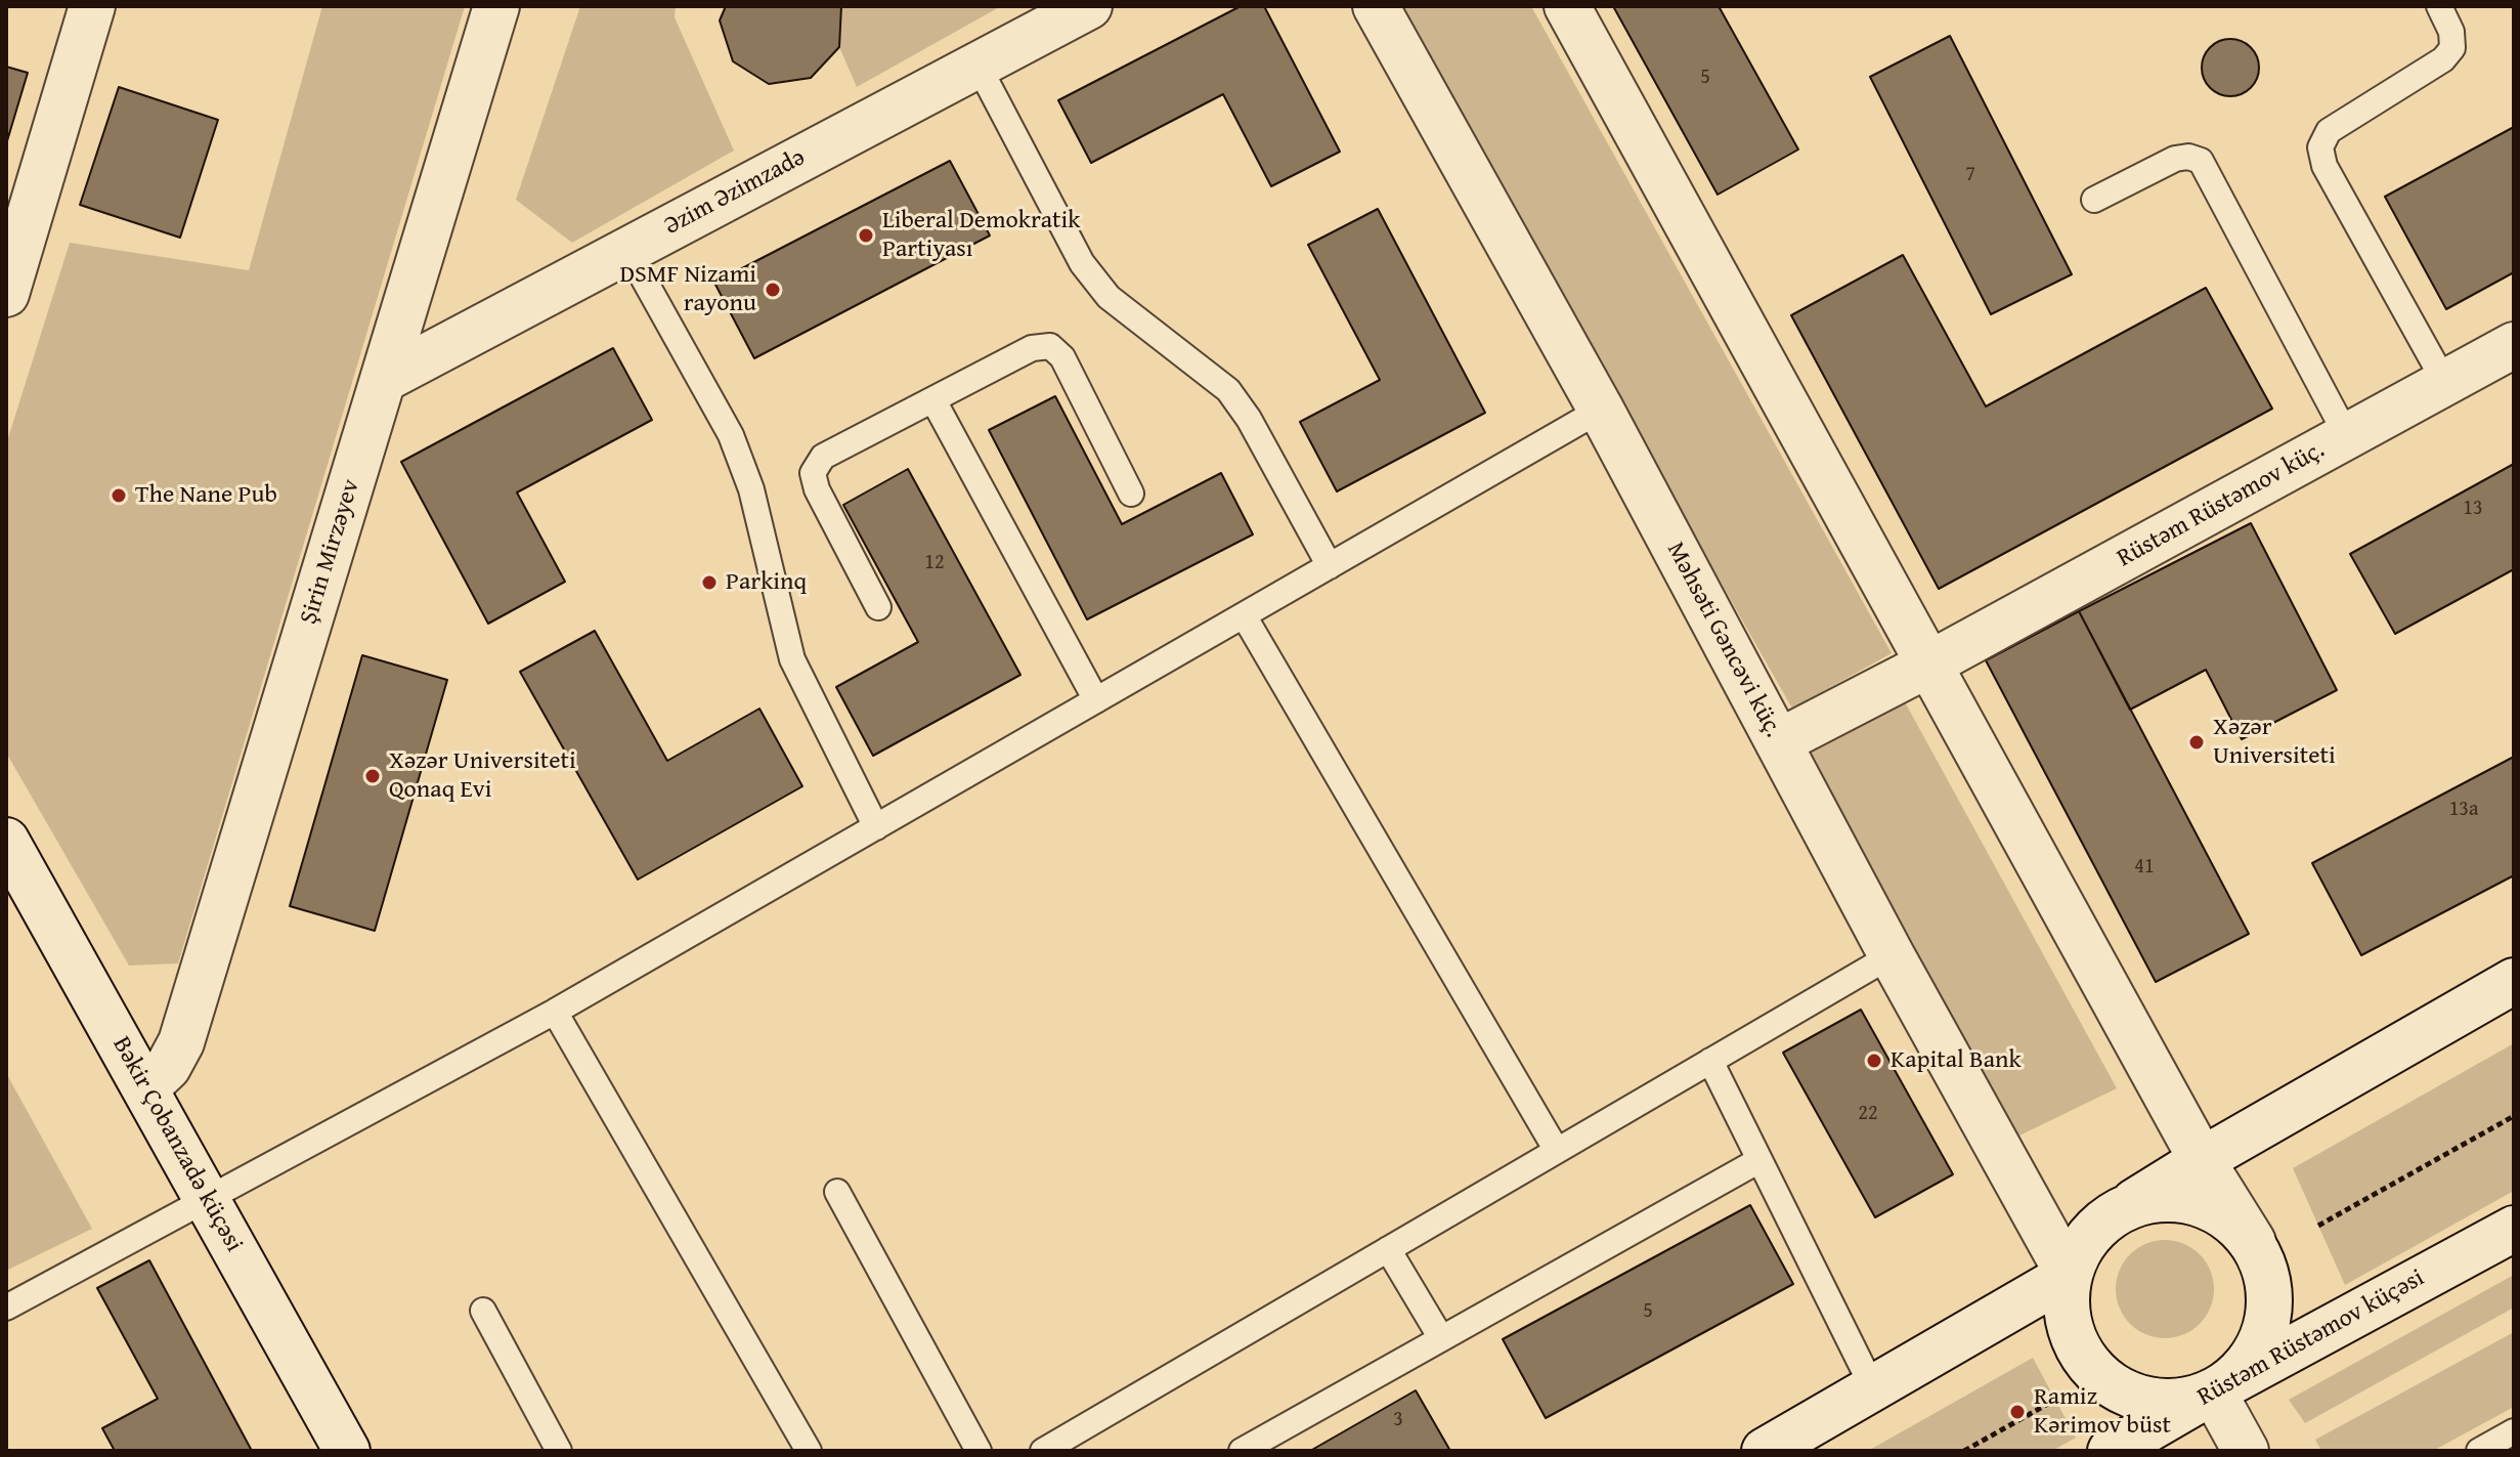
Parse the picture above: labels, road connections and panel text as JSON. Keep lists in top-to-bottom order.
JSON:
{
  "streets": {
    "street": [
      "Əzim Əzimzadə",
      "Rüstəm Rüstəmov küç.",
      "Şirin Mirzəyev",
      "Məhsəti Gəncəvi küç.",
      "Bəkir Çobanzadə küçəsi",
      "Rüstəm Rüstəmov küçəsi"
    ]
  },
  "crossings": [
    ["Əzim Əzimzadə", "Şirin Mirzəyev"],
    ["Rüstəm Rüstəmov küç.", "Məhsəti Gəncəvi küç."],
    ["Şirin Mirzəyev", "Bəkir Çobanzadə küçəsi"],
    ["Məhsəti Gəncəvi küç.", "Rüstəm Rüstəmov küçəsi"]
  ],
  "places": [
    "Liberal Demokratik Partiyası",
    "DSMF Nizami rayonu",
    "The Nane Pub",
    "Parkinq",
    "Xəzər Universiteti",
    "Xəzər Universiteti Qonaq Evi",
    "Kapital Bank",
    "Ramiz Kərimov büst"
  ],
  "house_numbers": [
    "5",
    "7",
    "13",
    "12",
    "13a",
    "41",
    "22",
    "5",
    "3"
  ]
}
